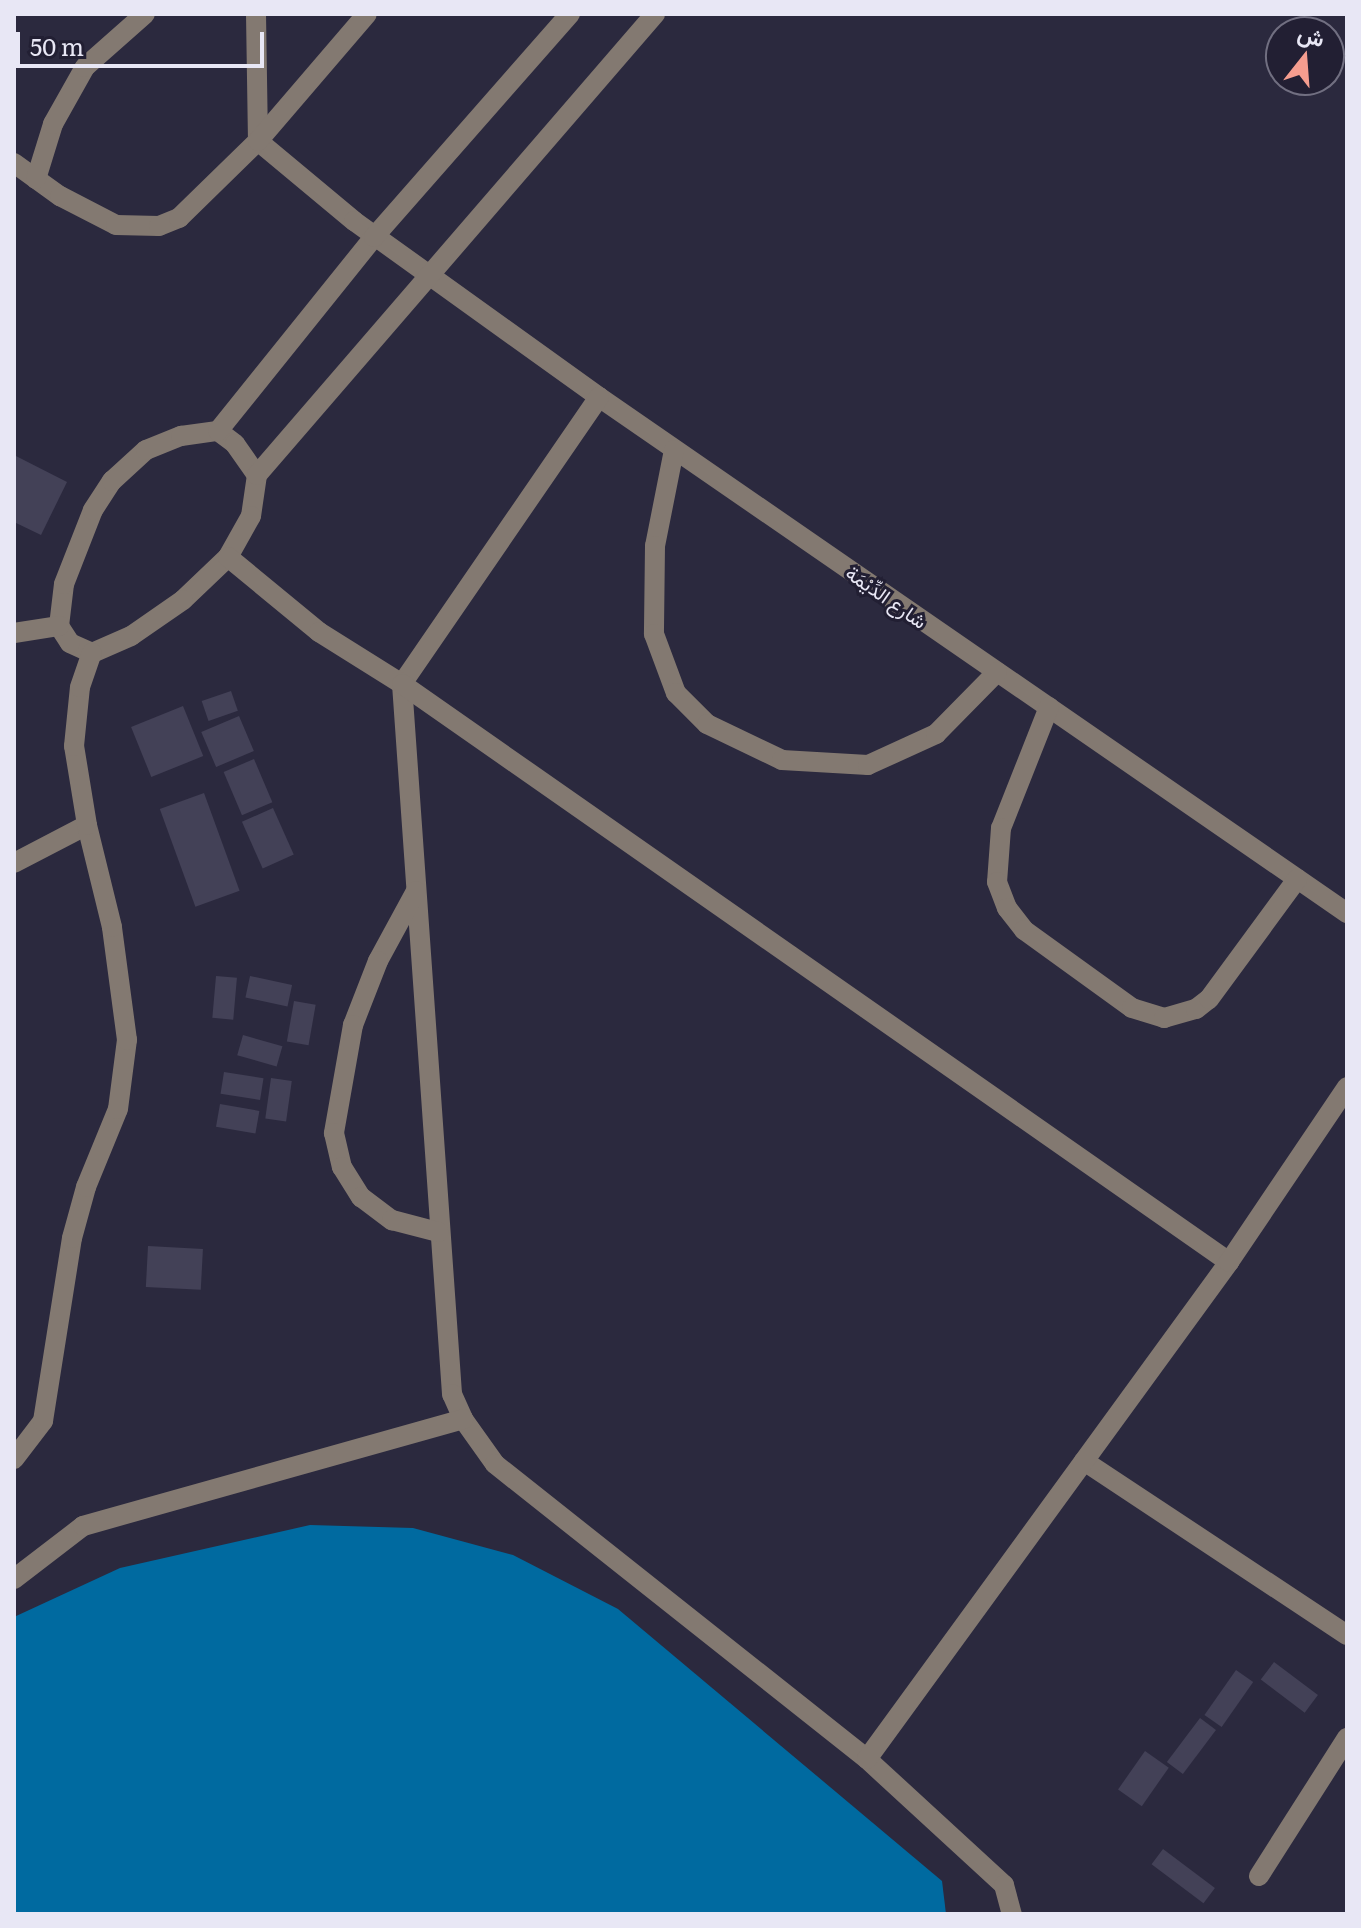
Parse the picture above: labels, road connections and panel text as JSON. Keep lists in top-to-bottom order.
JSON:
{
  "streets": {
    "lane": ["شارع الدِّيْمَة"]
  },
  "scale_bar": "50 m",
  "north": "top"
}
